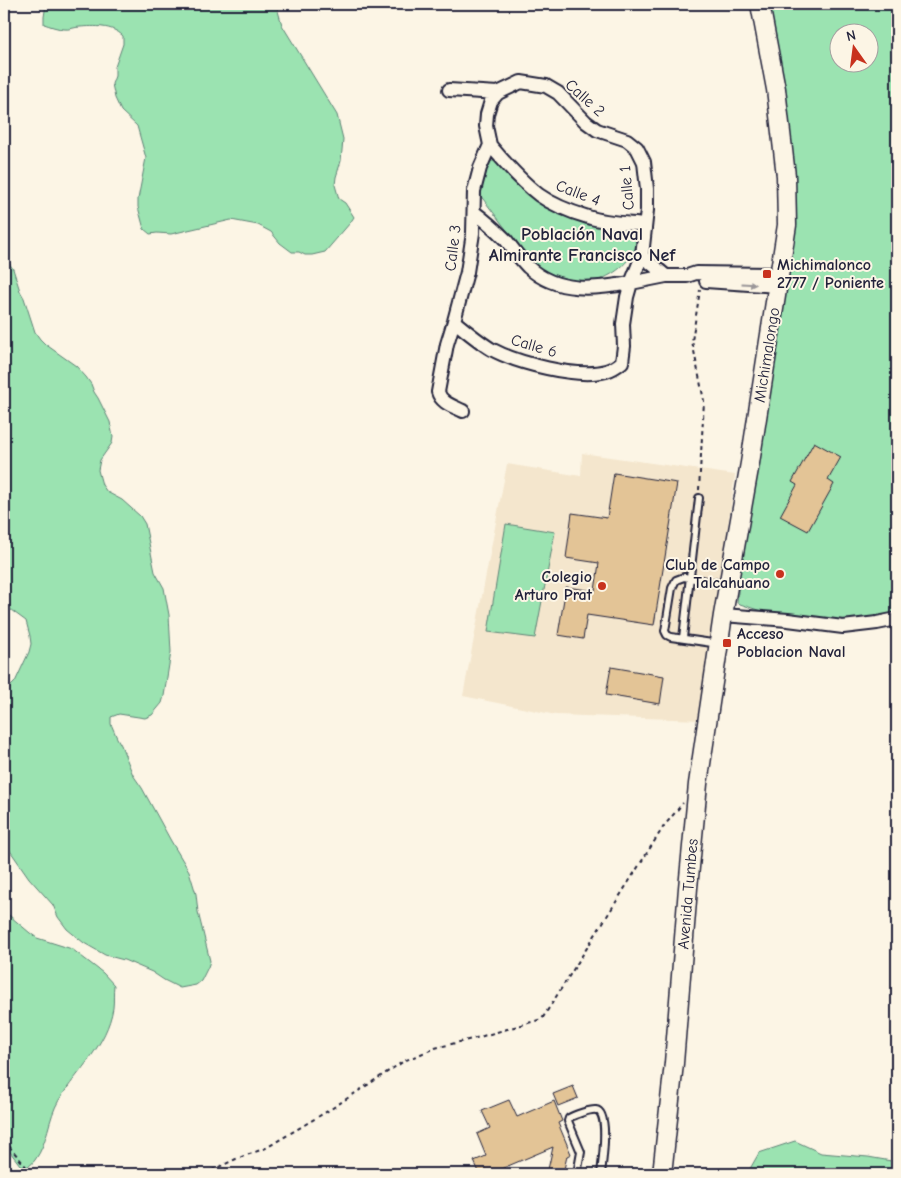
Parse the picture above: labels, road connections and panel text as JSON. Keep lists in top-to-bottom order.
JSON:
{
  "streets": {
    "main road": ["Michimalongo", "Avenida Tumbes"],
    "street": [
      "Calle 2",
      "Calle 1",
      "Calle 4",
      "Calle 3",
      "Calle 6"
    ]
  },
  "crossings": [
    ["Calle 2", "Calle 1"],
    ["Calle 1", "Calle 4"],
    ["Calle 1", "Calle 6"],
    ["Calle 4", "Calle 3"],
    ["Calle 3", "Calle 6"],
    ["Michimalongo", "Avenida Tumbes"]
  ],
  "districts": ["Población Naval Almirante Francisco Nef"],
  "places": {
    "transit": ["Michimalonco 2777 / Poniente", "Acceso Poblacion Naval"],
    "other": ["Club de Campo Talcahuano", "Colegio Arturo Prat"]
  },
  "north": "top"
}
